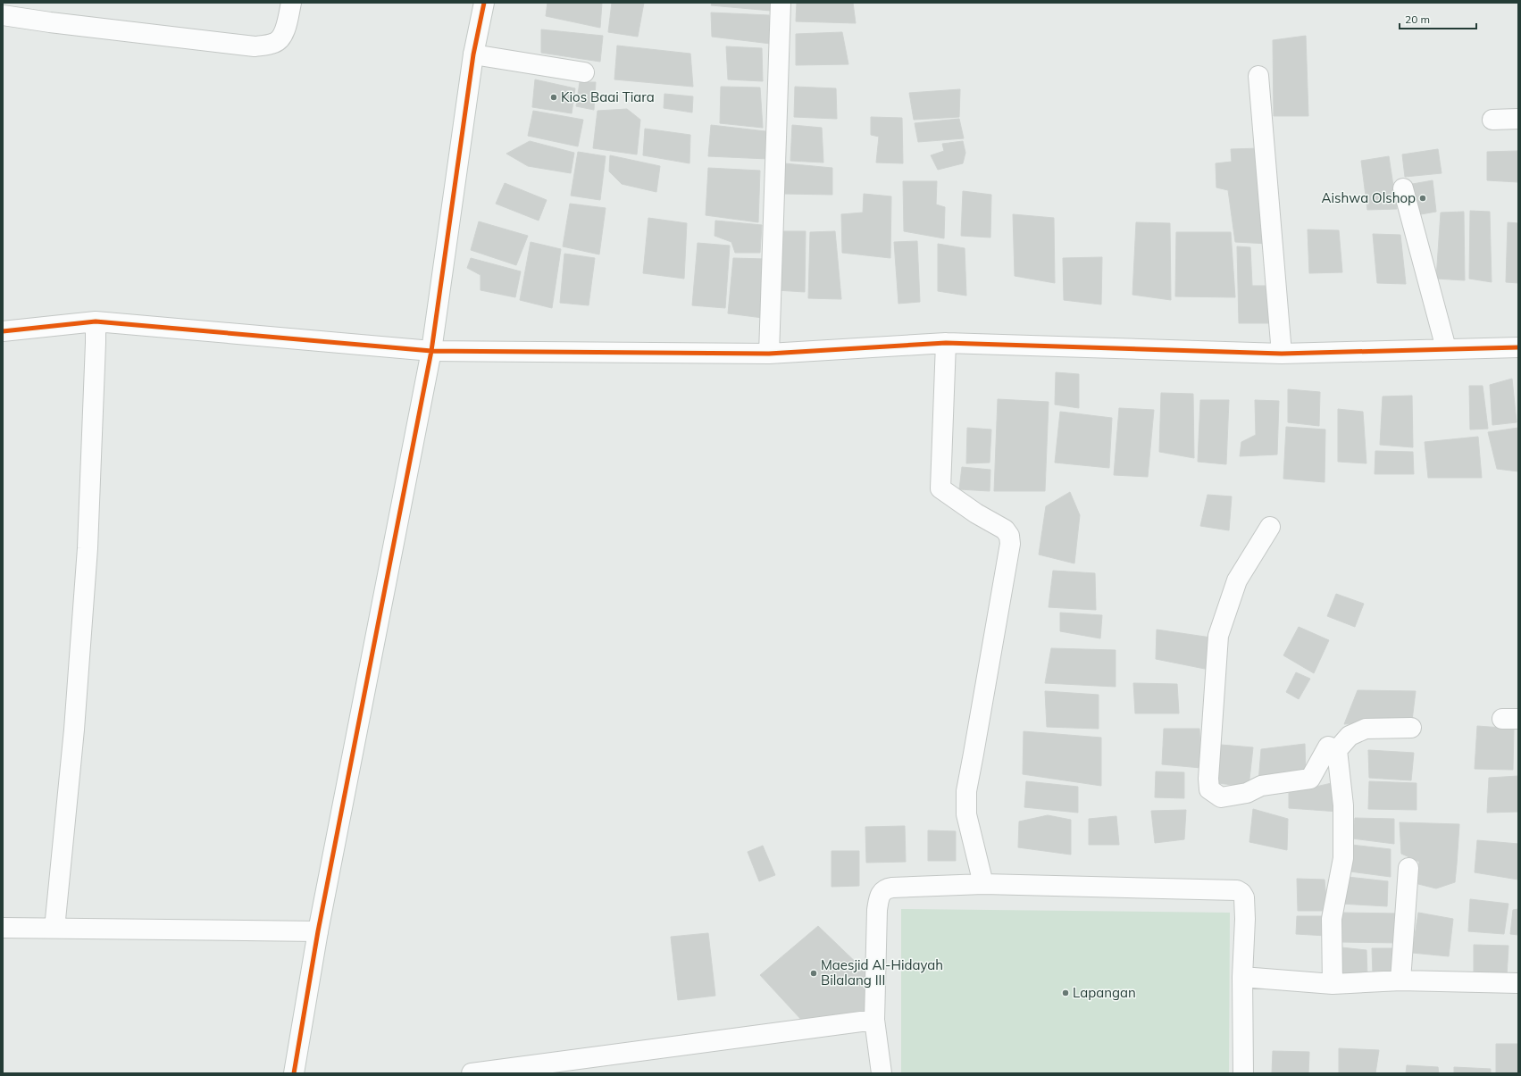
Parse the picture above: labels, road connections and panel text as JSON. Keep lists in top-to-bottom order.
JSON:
{
  "places": [
    "Kios Baai Tiara",
    "Aishwa Olshop",
    "Maesjid Al-Hidayah Bilalang III",
    "Lapangan"
  ],
  "scale_bar": "20 m"
}
